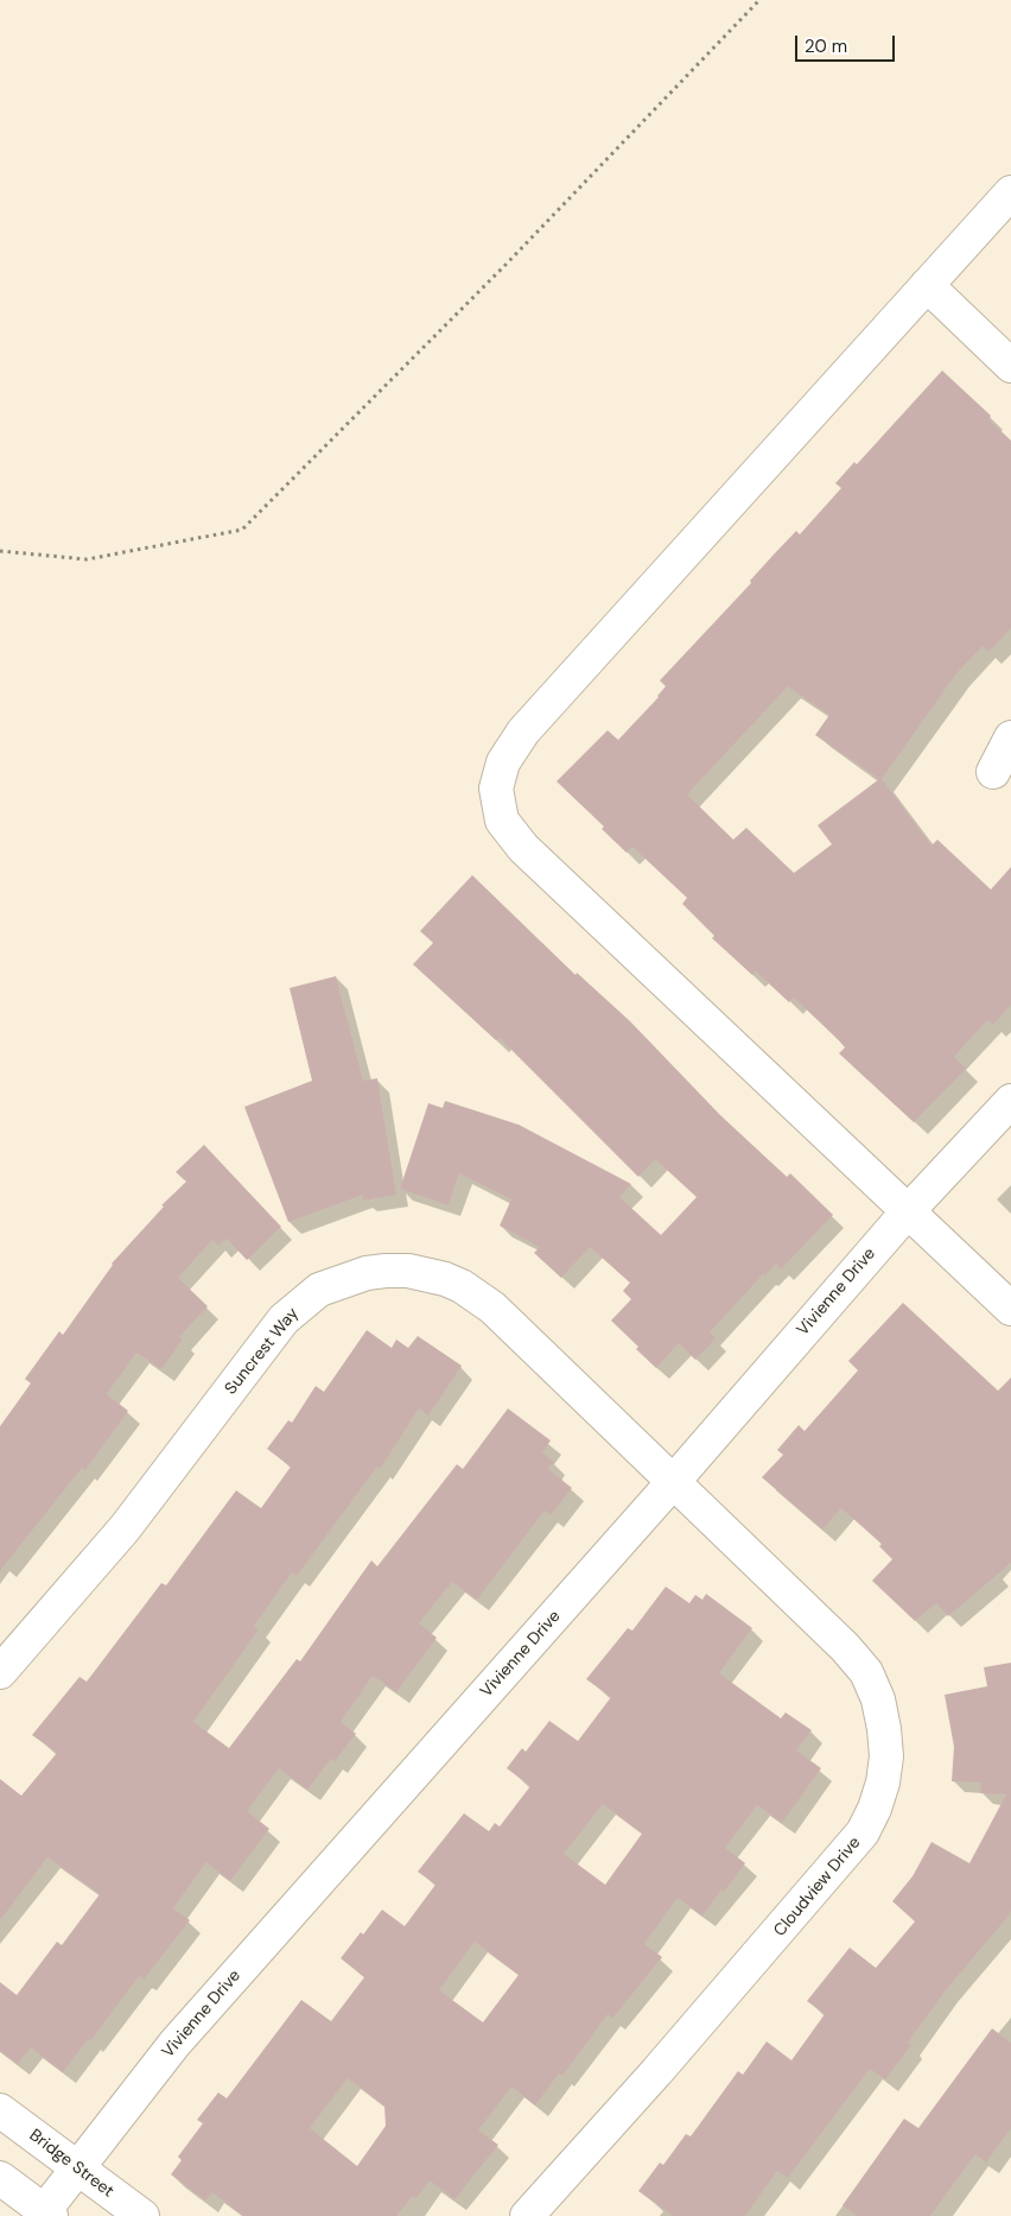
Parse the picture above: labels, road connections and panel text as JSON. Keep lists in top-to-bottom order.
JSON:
{
  "streets": {
    "street": [
      "Vivienne Drive",
      "Suncrest Way",
      "Cloudview Drive",
      "Bridge Street"
    ]
  },
  "crossings": [
    ["Vivienne Drive", "Suncrest Way"],
    ["Vivienne Drive", "Cloudview Drive"],
    ["Vivienne Drive", "Bridge Street"],
    ["Suncrest Way", "Cloudview Drive"]
  ],
  "scale_bar": "20 m"
}
